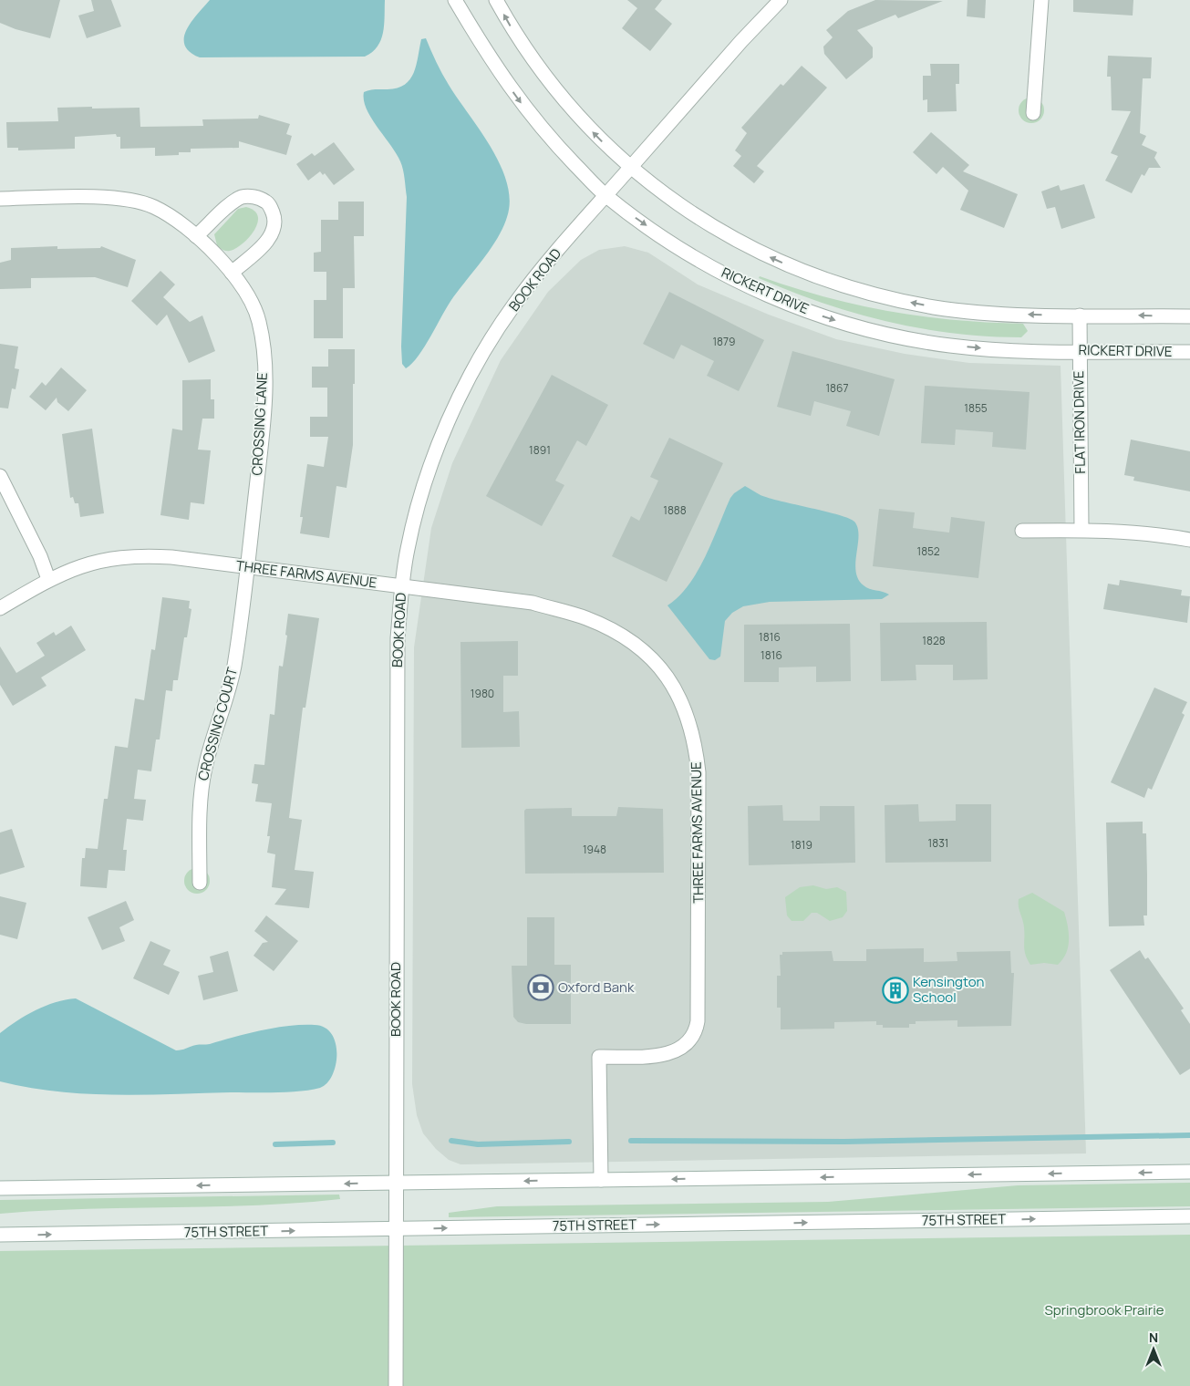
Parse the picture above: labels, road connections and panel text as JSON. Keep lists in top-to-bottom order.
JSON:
{
  "streets": {
    "street": [
      "BOOK ROAD",
      "RICKERT DRIVE",
      "FLAT IRON DRIVE",
      "CROSSING LANE",
      "THREE FARMS AVENUE",
      "CROSSING COURT",
      "75TH STREET"
    ]
  },
  "crossings": [
    ["BOOK ROAD", "RICKERT DRIVE"],
    ["BOOK ROAD", "THREE FARMS AVENUE"],
    ["BOOK ROAD", "75TH STREET"],
    ["RICKERT DRIVE", "FLAT IRON DRIVE"],
    ["CROSSING LANE", "THREE FARMS AVENUE"],
    ["CROSSING LANE", "CROSSING COURT"],
    ["THREE FARMS AVENUE", "CROSSING COURT"]
  ],
  "parks": ["Springbrook Prairie"],
  "places": {
    "bank": ["Oxford Bank"],
    "building": ["Kensington School"]
  },
  "house_numbers": [
    "1879",
    "1867",
    "1855",
    "1891",
    "1888",
    "1852",
    "1816",
    "1828",
    "1816",
    "1980",
    "1831",
    "1819",
    "1948"
  ],
  "north": "top"
}
